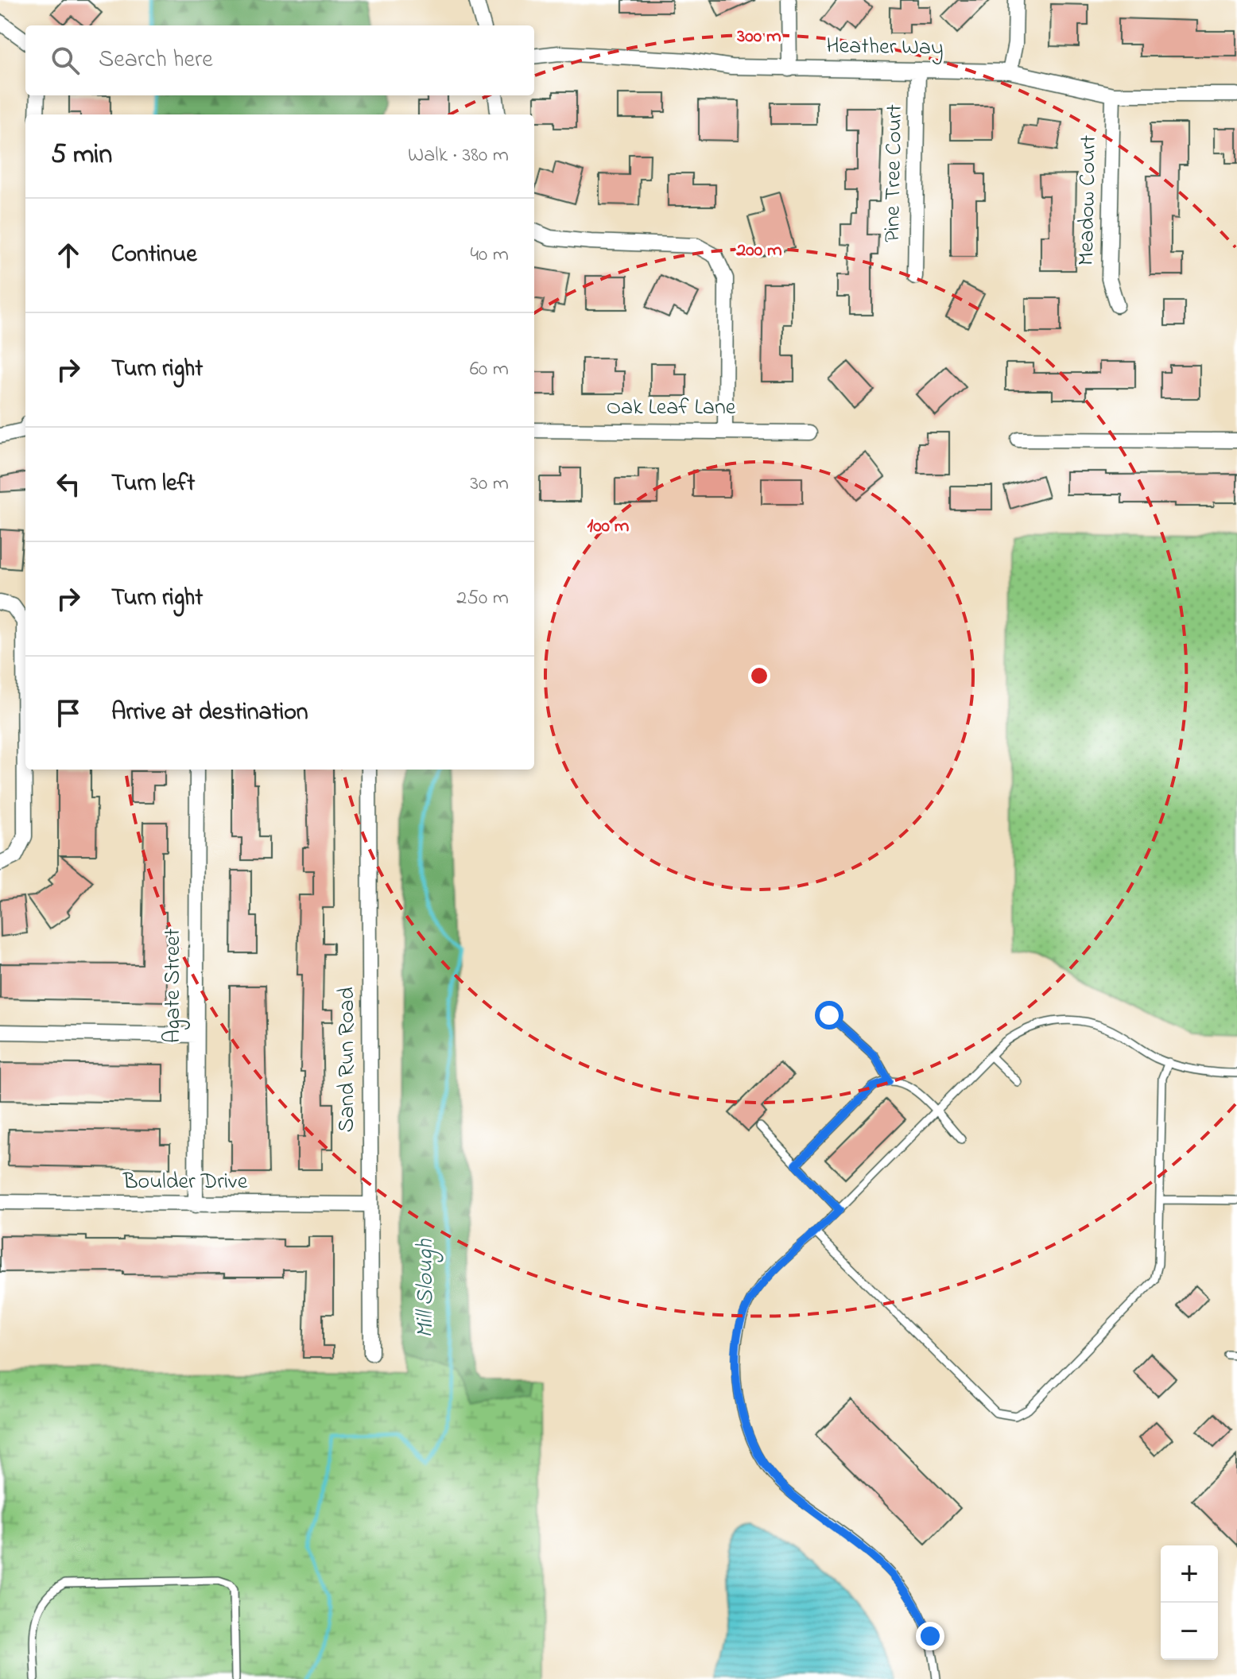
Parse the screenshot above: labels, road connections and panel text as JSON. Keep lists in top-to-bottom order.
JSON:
{
  "streets": {
    "street": [
      "Heather Way",
      "Pine Tree Court",
      "Meadow Court",
      "Oak Leaf Lane",
      "Agate Street",
      "Sand Run Road",
      "Boulder Drive"
    ]
  },
  "crossings": [
    ["Heather Way", "Pine Tree Court"],
    ["Heather Way", "Meadow Court"],
    ["Agate Street", "Boulder Drive"],
    ["Sand Run Road", "Boulder Drive"]
  ],
  "water": ["Mill Slough"],
  "page": {
    "search": "Search here",
    "heading": ["5 min", "Walk · 380 m"],
    "list": [
      ["Continue", "40 m"],
      ["Turn right", "60 m"],
      ["Turn left", "30 m"],
      ["Turn right", "250 m"],
      "Arrive at destination"
    ],
    "map_buttons": ["+", "−"]
  },
  "rings": ["300 m", "200 m", "100 m"]
}
